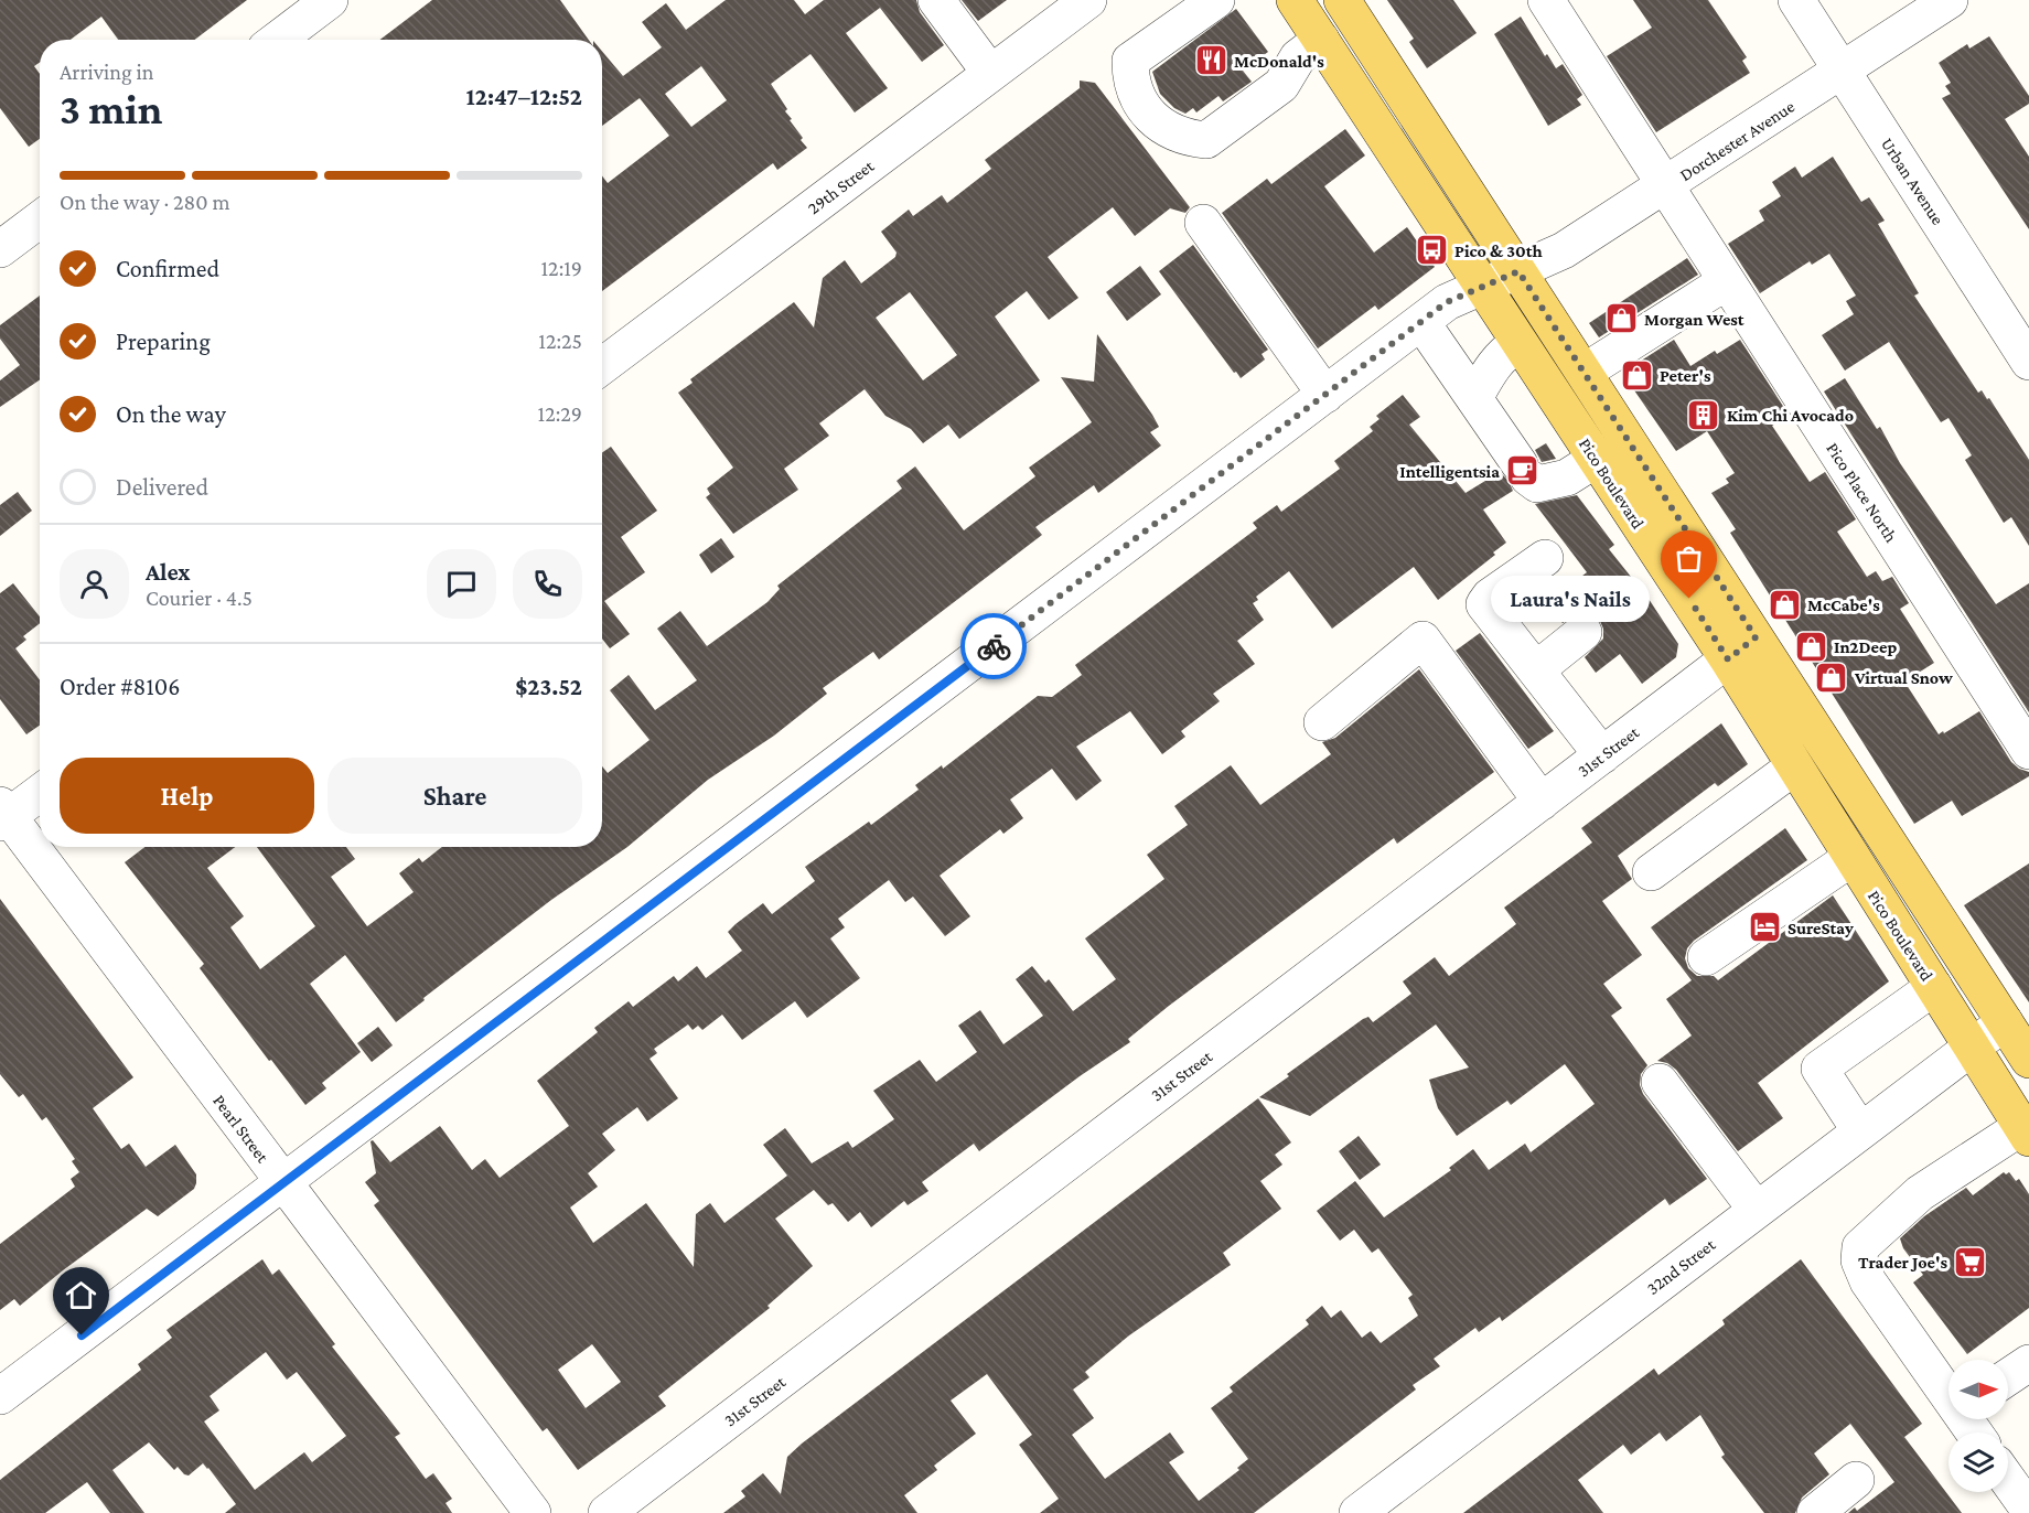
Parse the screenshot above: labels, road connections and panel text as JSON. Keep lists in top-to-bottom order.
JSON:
{
  "streets": {
    "main road": ["Pico Boulevard"],
    "street": [
      "Dorchester Avenue",
      "Urban Avenue",
      "29th Street",
      "Pico Place North",
      "31st Street",
      "Pearl Street",
      "32nd Street"
    ]
  },
  "crossings": [
    ["Dorchester Avenue", "Urban Avenue"],
    ["Dorchester Avenue", "Pico Boulevard"],
    ["Dorchester Avenue", "Pico Place North"],
    ["Dorchester Avenue", "Pearl Street"],
    ["Pico Boulevard", "31st Street"],
    ["Pico Boulevard", "32nd Street"]
  ],
  "places": {
    "restaurant": ["McDonald's"],
    "bus stop": ["Pico & 30th"],
    "shop": [
      "Morgan West",
      "Peter's",
      "McCabe's",
      "In2Deep",
      "Virtual Snow"
    ],
    "building": ["Kim Chi Avocado"],
    "cafe": ["Intelligentsia"],
    "other": ["Laura's Nails"],
    "hotel": ["SureStay"],
    "supermarket": ["Trader Joe's"]
  },
  "north": "right",
  "page": {
    "heading": ["3 min", "Arriving in", "12:47–12:52"],
    "panel": [
      "Alex",
      "Courier · 4.5",
      "Order #8106",
      "$23.52"
    ],
    "bar": "On the way · 280 m",
    "list": [
      ["Confirmed", "12:19"],
      ["Preparing", "12:25"],
      ["On the way", "12:29"],
      "Delivered"
    ],
    "bubble": "Laura's Nails",
    "buttons": ["Help", "Share"]
  }
}
